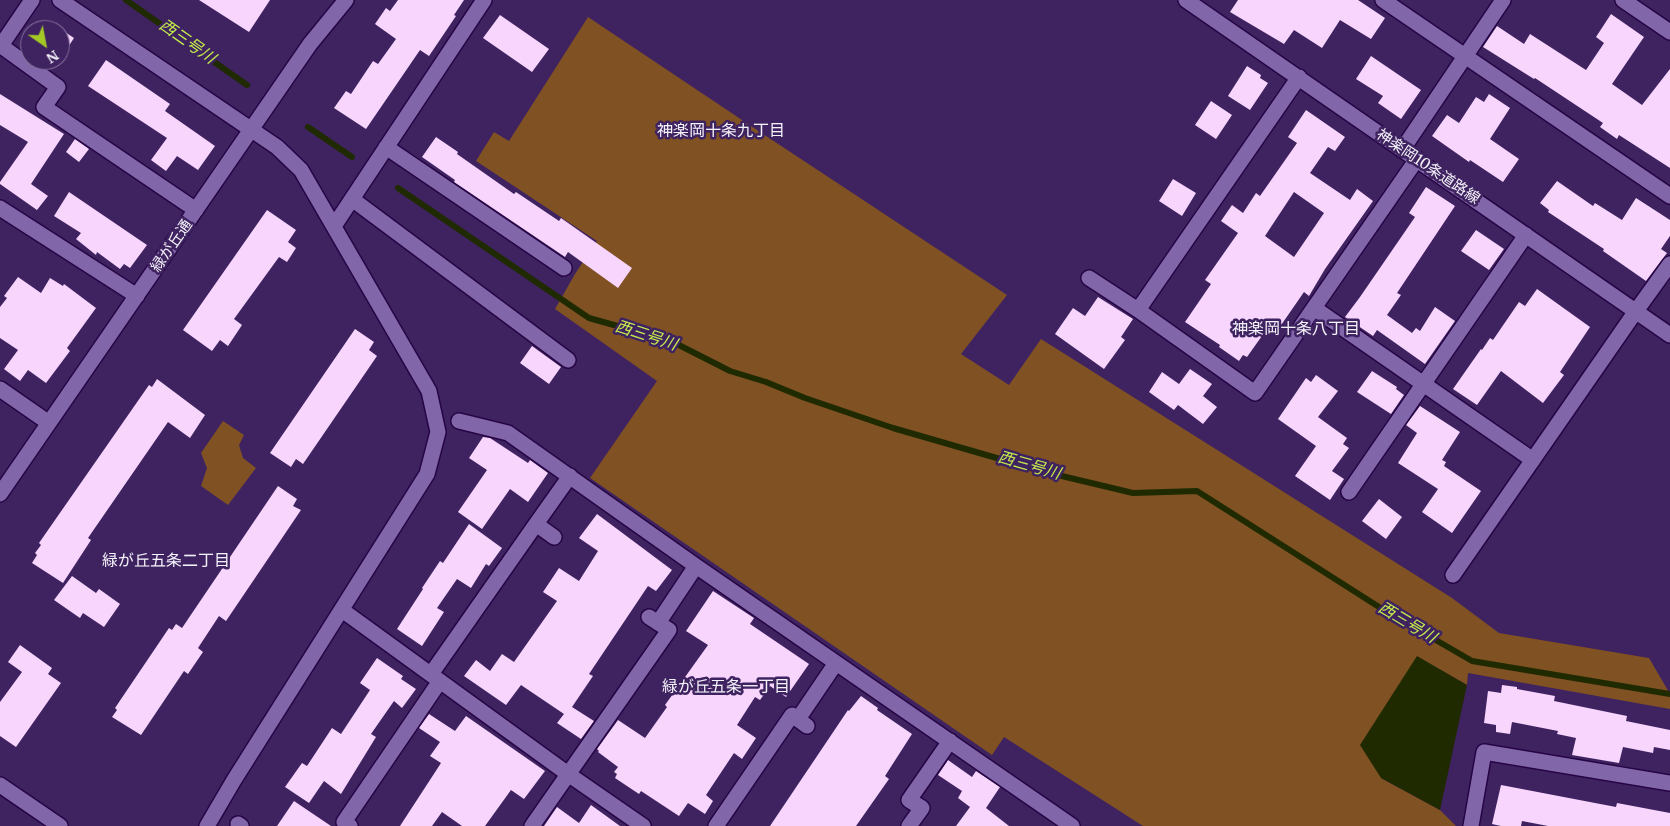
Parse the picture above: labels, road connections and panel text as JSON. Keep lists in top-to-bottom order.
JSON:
{
  "streets": {
    "street": ["神楽岡10条道路線", "緑が丘通"]
  },
  "districts": [
    "神楽岡十条九丁目",
    "神楽岡十条八丁目",
    "緑が丘五条二丁目",
    "緑が丘五条一丁目"
  ],
  "water": ["西三号川"],
  "north": "bottom right"
}
